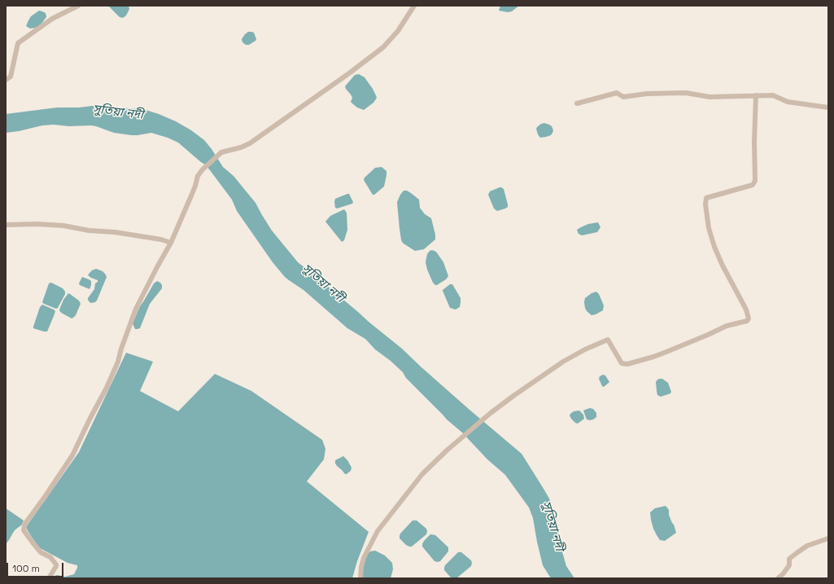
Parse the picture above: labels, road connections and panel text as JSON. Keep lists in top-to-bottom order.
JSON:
{
  "water": ["সুতিয়া নদী"],
  "scale_bar": "100 m"
}
